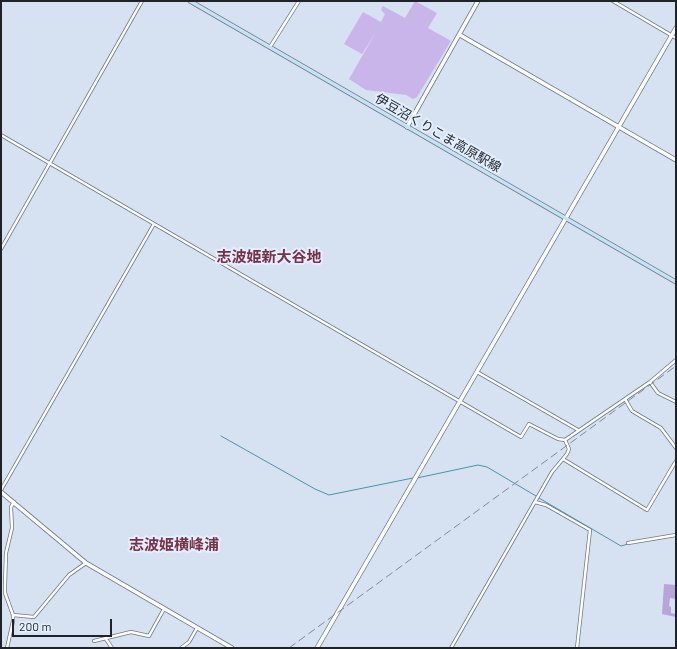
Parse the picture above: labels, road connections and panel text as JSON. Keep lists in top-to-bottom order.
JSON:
{
  "streets": {
    "main road": ["伊豆沼くりこま高原駅線"]
  },
  "districts": ["志波姫新大谷地", "志波姫横峰浦"],
  "scale_bar": "200 m"
}
